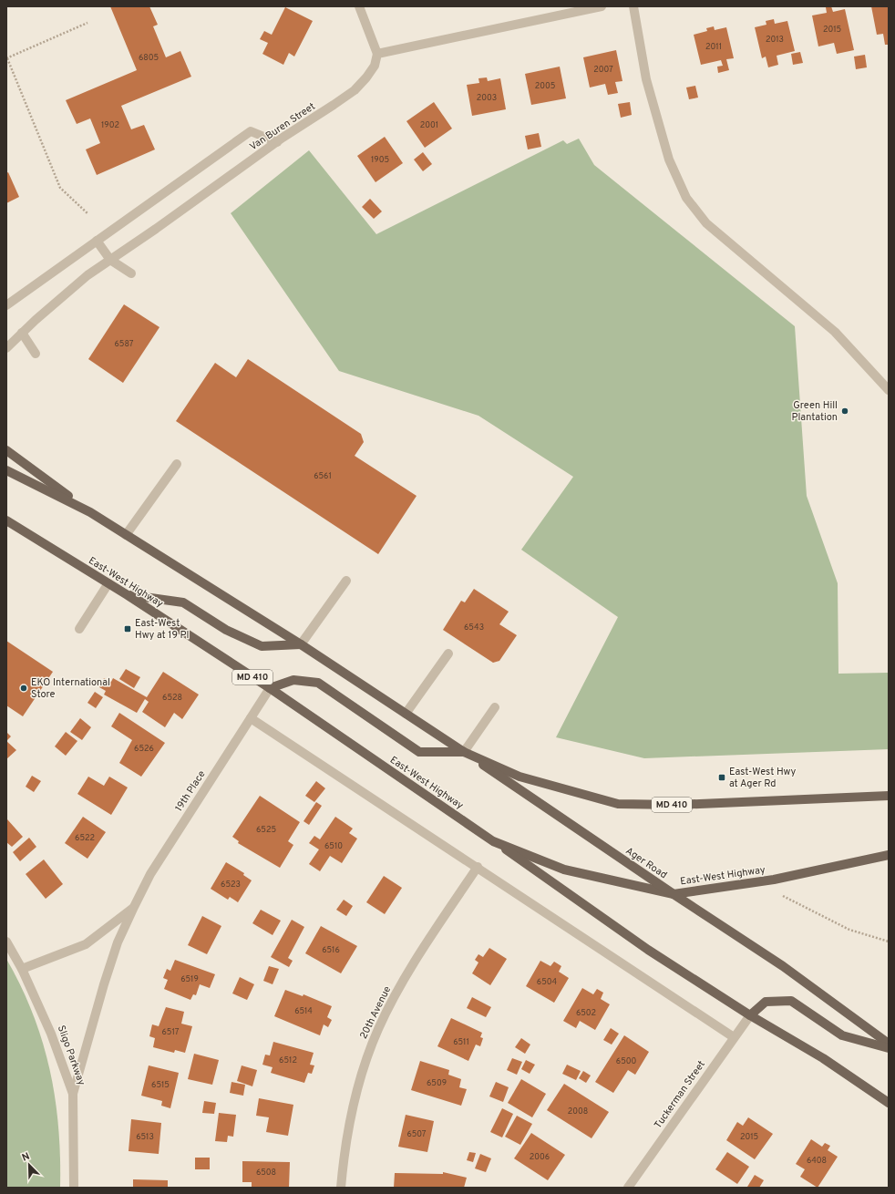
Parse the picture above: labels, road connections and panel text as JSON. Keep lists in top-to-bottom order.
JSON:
{
  "streets": {
    "main road": ["East-West Highway", "MD 410", "Ager Road"],
    "street": [
      "Van Buren Street",
      "19th Place",
      "20th Avenue",
      "Sligo Parkway",
      "Tuckerman Street"
    ]
  },
  "crossings": [
    ["East-West Highway", "19th Place"],
    ["East-West Highway", "Ager Road"],
    ["MD 410", "Ager Road"],
    ["19th Place", "Sligo Parkway"]
  ],
  "places": {
    "other": ["Green Hill Plantation", "EKO International Store"],
    "transit": ["East-West Hwy at 19 Pl", "East-West Hwy at Ager Rd"]
  },
  "house_numbers": [
    "2015",
    "2013",
    "2011",
    "6805",
    "2007",
    "2005",
    "2003",
    "1902",
    "2001",
    "1905",
    "6587",
    "6561",
    "6543",
    "6528",
    "6526",
    "6525",
    "6522",
    "6510",
    "6523",
    "6516",
    "6519",
    "6504",
    "6514",
    "6502",
    "6517",
    "6511",
    "6512",
    "6500",
    "6509",
    "6515",
    "2008",
    "6507",
    "6513",
    "2015",
    "2006",
    "6408",
    "6508"
  ],
  "north": "top left"
}
